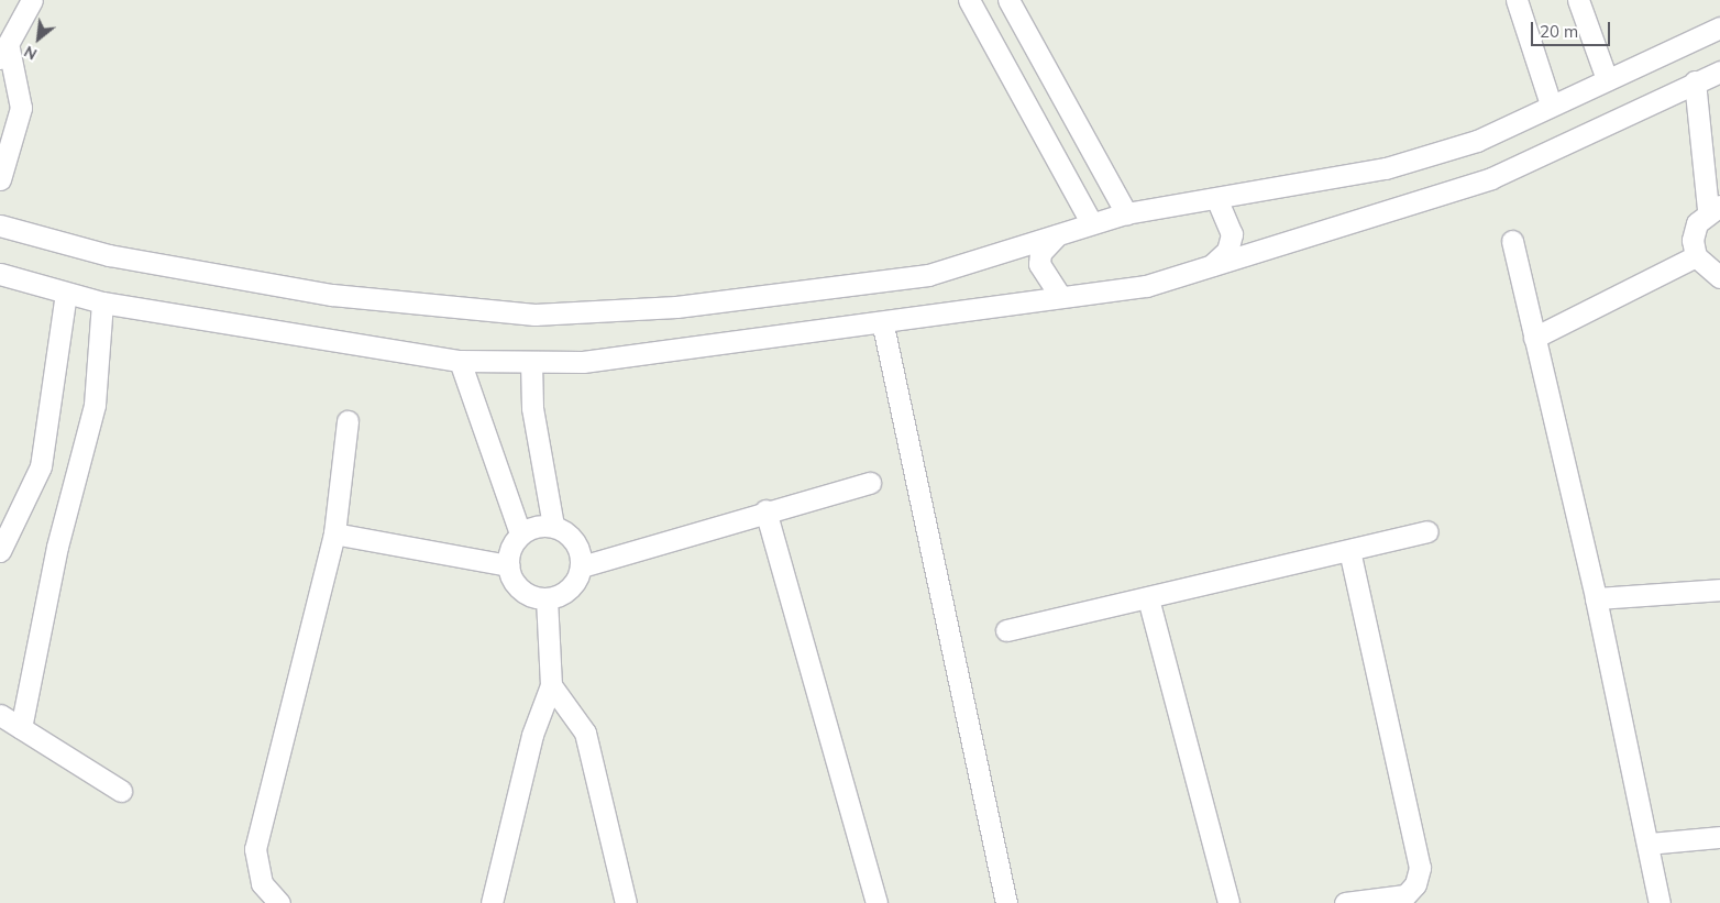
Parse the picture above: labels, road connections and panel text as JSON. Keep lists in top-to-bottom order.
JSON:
{
  "scale_bar": "20 m",
  "north": "bottom left"
}
